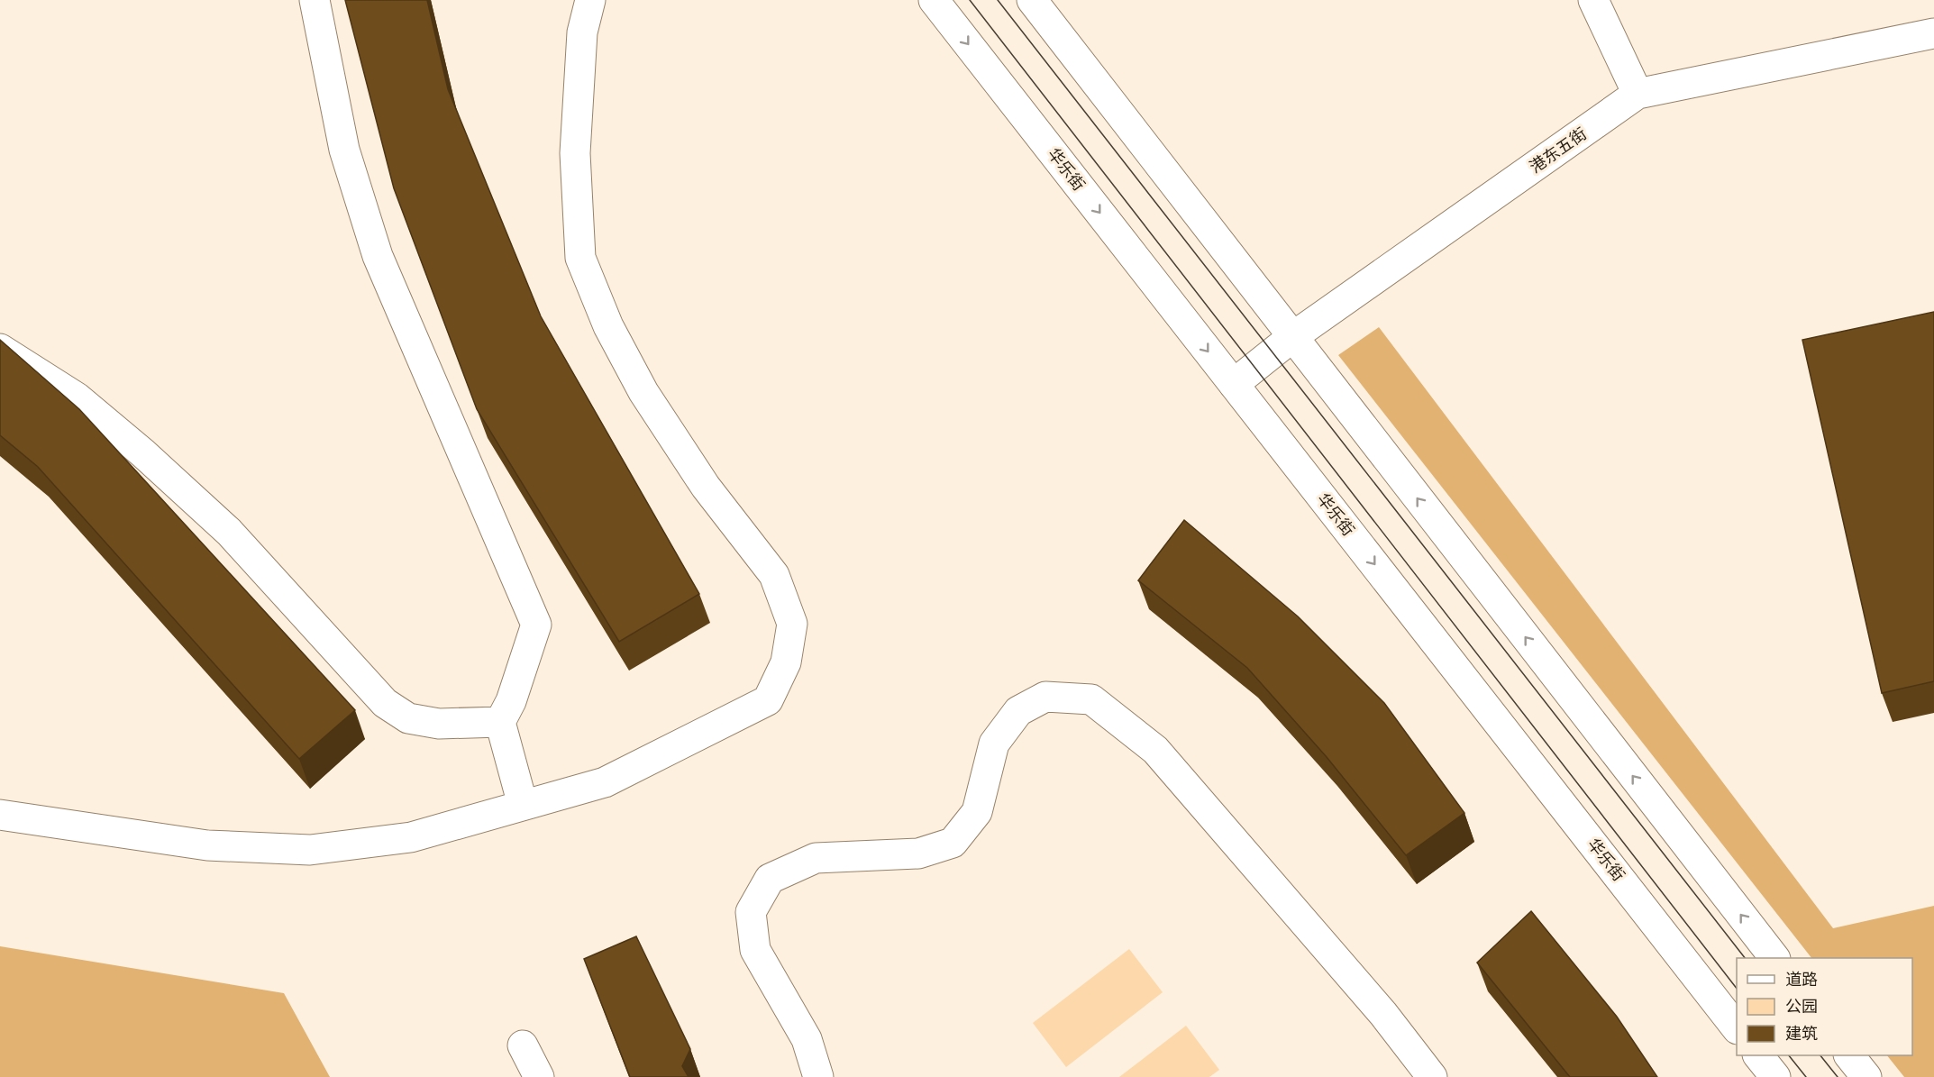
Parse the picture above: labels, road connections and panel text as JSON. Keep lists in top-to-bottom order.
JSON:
{
  "streets": {
    "main road": ["港东五街", "华乐街"]
  },
  "crossings": [
    ["港东五街", "华乐街"]
  ],
  "legend": ["道路", "公园", "建筑"]
}
